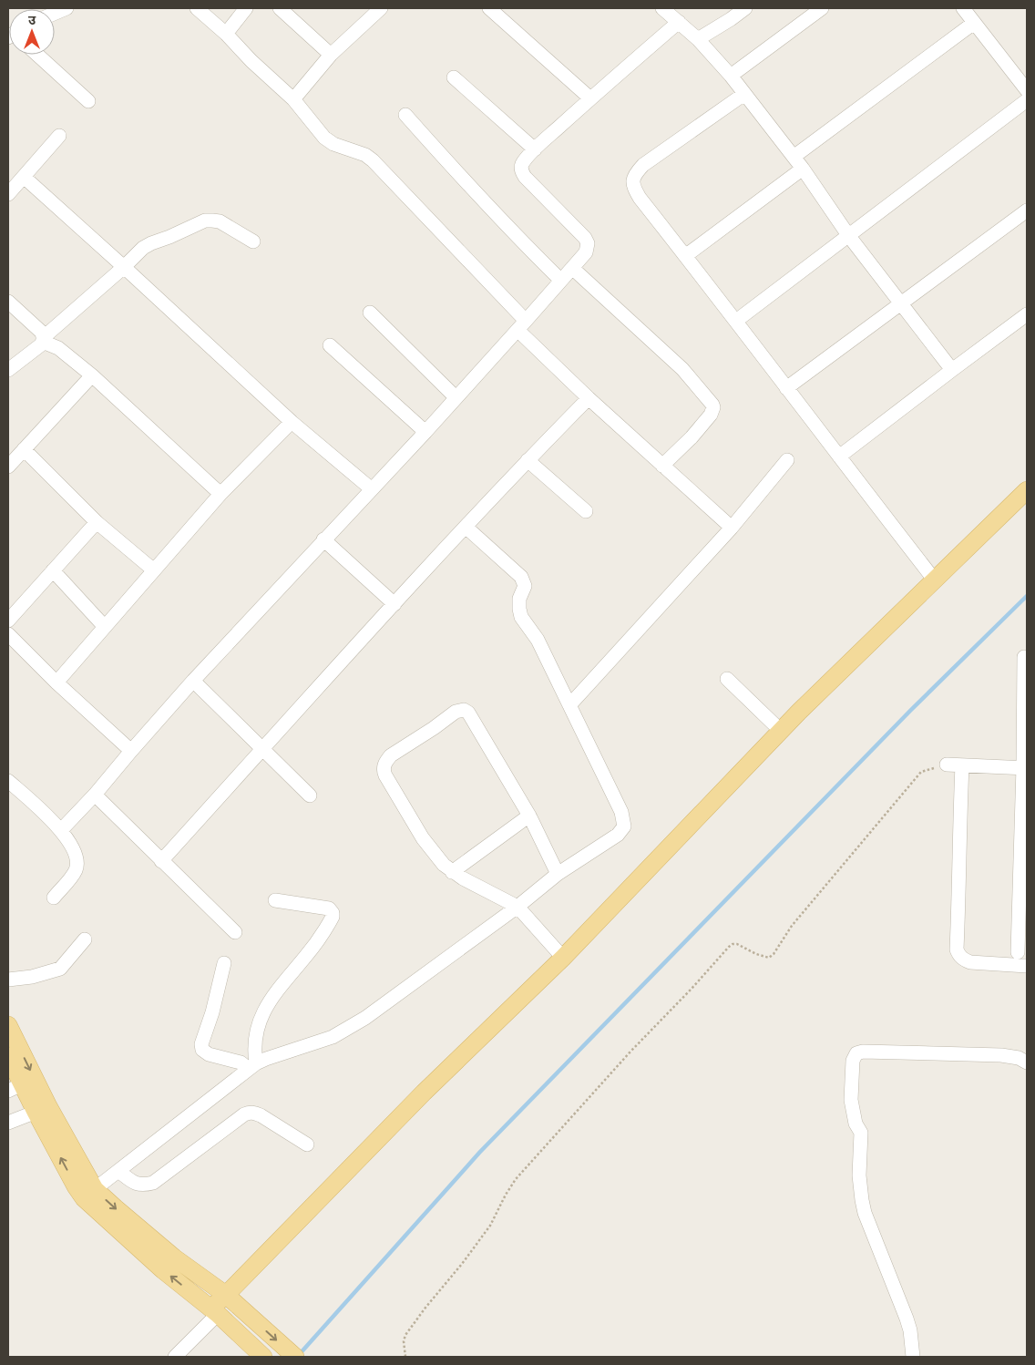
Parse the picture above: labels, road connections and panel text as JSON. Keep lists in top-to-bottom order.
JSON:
{
  "north": "top"
}
